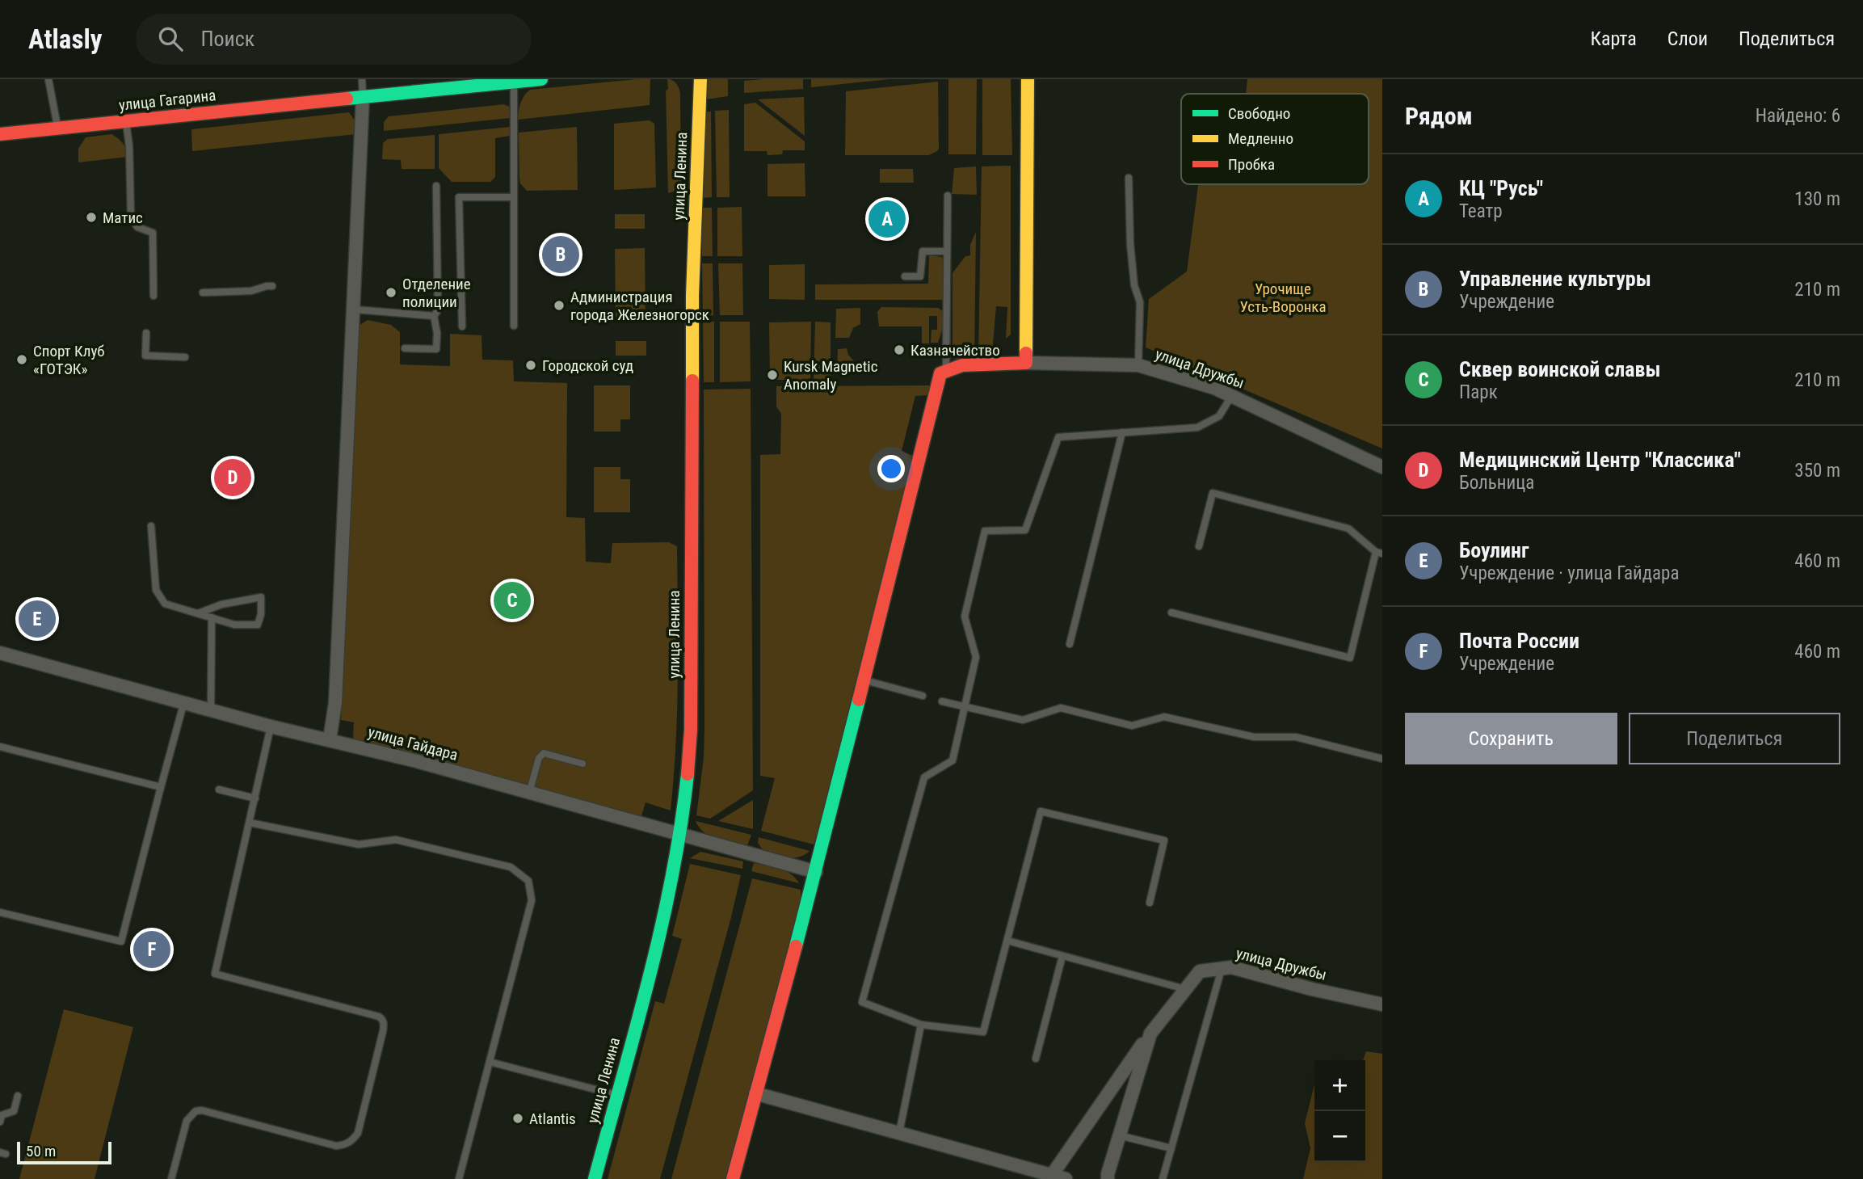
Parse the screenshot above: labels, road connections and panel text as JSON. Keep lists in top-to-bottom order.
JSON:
{
  "streets": {
    "main road": ["улица Гагарина", "улица Ленина"],
    "street": ["улица Дружбы", "улица Гайдара"]
  },
  "crossings": [
    ["улица Ленина", "улица Гайдара"]
  ],
  "parks": ["Урочище Усть-Воронка"],
  "places": [
    "Матис",
    "Отделение полиции",
    "Администрация города Железногорск",
    "Казначейство",
    "Спорт Клуб «ГОТЭК»",
    "Городской суд",
    "Kursk Magnetic Anomaly",
    "Atlantis"
  ],
  "legend": ["Свободно", "Медленно", "Пробка"],
  "scale_bar": "50 m",
  "page": {
    "header": "Atlasly",
    "search": "Поиск",
    "nav": ["Карта", "Слои", "Поделиться"],
    "heading": ["Рядом", "Найдено: 6"],
    "list": [
      {
        "mark": "A",
        "name": "КЦ \"Русь\"",
        "note": "Театр",
        "value": "130 m"
      },
      {
        "mark": "B",
        "name": "Управление культуры",
        "note": "Учреждение",
        "value": "210 m"
      },
      {
        "mark": "C",
        "name": "Сквер воинской славы",
        "note": "Парк",
        "value": "210 m"
      },
      {
        "mark": "D",
        "name": "Медицинский Центр \"Классика\"",
        "note": "Больница",
        "value": "350 m"
      },
      {
        "mark": "E",
        "name": "Боулинг",
        "note": "Учреждение · улица Гайдара",
        "value": "460 m"
      },
      {
        "mark": "F",
        "name": "Почта России",
        "note": "Учреждение",
        "value": "460 m"
      }
    ],
    "pins": [
      "A",
      "B",
      "D",
      "C",
      "E",
      "F"
    ],
    "buttons": ["Сохранить", "Поделиться"],
    "map_buttons": ["+", "−"],
    "scale": "50 m"
  }
}
